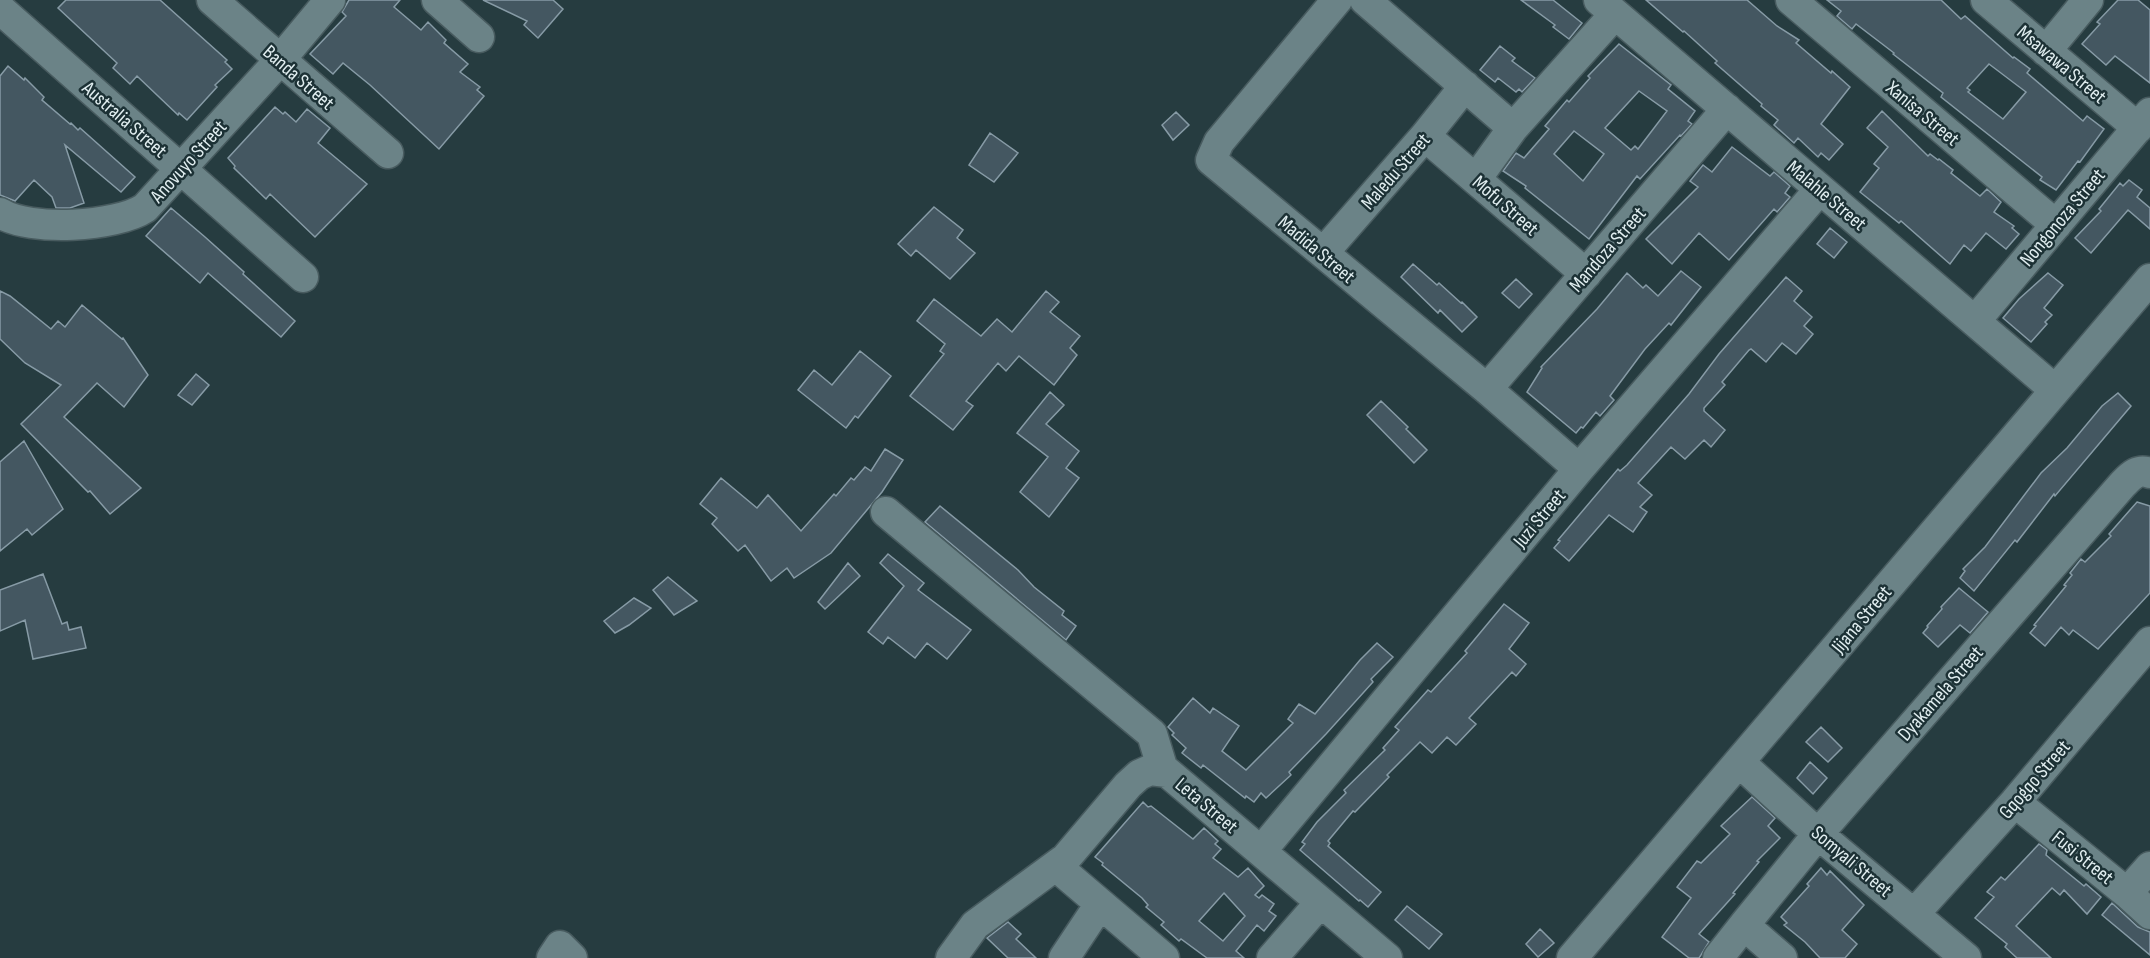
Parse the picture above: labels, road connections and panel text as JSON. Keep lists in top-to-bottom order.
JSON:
{
  "streets": {
    "street": [
      "Msawawa Street",
      "Banda Street",
      "Xanisa Street",
      "Australia Street",
      "Anovuyo Street",
      "Maledu Street",
      "Malahle Street",
      "Mofu Street",
      "Nongonoza Street",
      "Madida Street",
      "Mandoza Street",
      "Juzi Street",
      "Jijana Street",
      "Dyakamela Street",
      "Gqogqo Street",
      "Leta Street",
      "Fusi Street",
      "Somyali Street"
    ]
  },
  "crossings": [
    ["Msawawa Street", "Nongonoza Street"],
    ["Banda Street", "Anovuyo Street"],
    ["Xanisa Street", "Nongonoza Street"],
    ["Australia Street", "Anovuyo Street"],
    ["Maledu Street", "Mofu Street"],
    ["Maledu Street", "Madida Street"],
    ["Malahle Street", "Nongonoza Street"],
    ["Malahle Street", "Mandoza Street"],
    ["Malahle Street", "Juzi Street"],
    ["Malahle Street", "Jijana Street"],
    ["Mofu Street", "Mandoza Street"],
    ["Madida Street", "Mandoza Street"],
    ["Madida Street", "Juzi Street"],
    ["Juzi Street", "Leta Street"],
    ["Jijana Street", "Somyali Street"],
    ["Dyakamela Street", "Somyali Street"],
    ["Gqogqo Street", "Fusi Street"],
    ["Gqogqo Street", "Somyali Street"]
  ]
}
